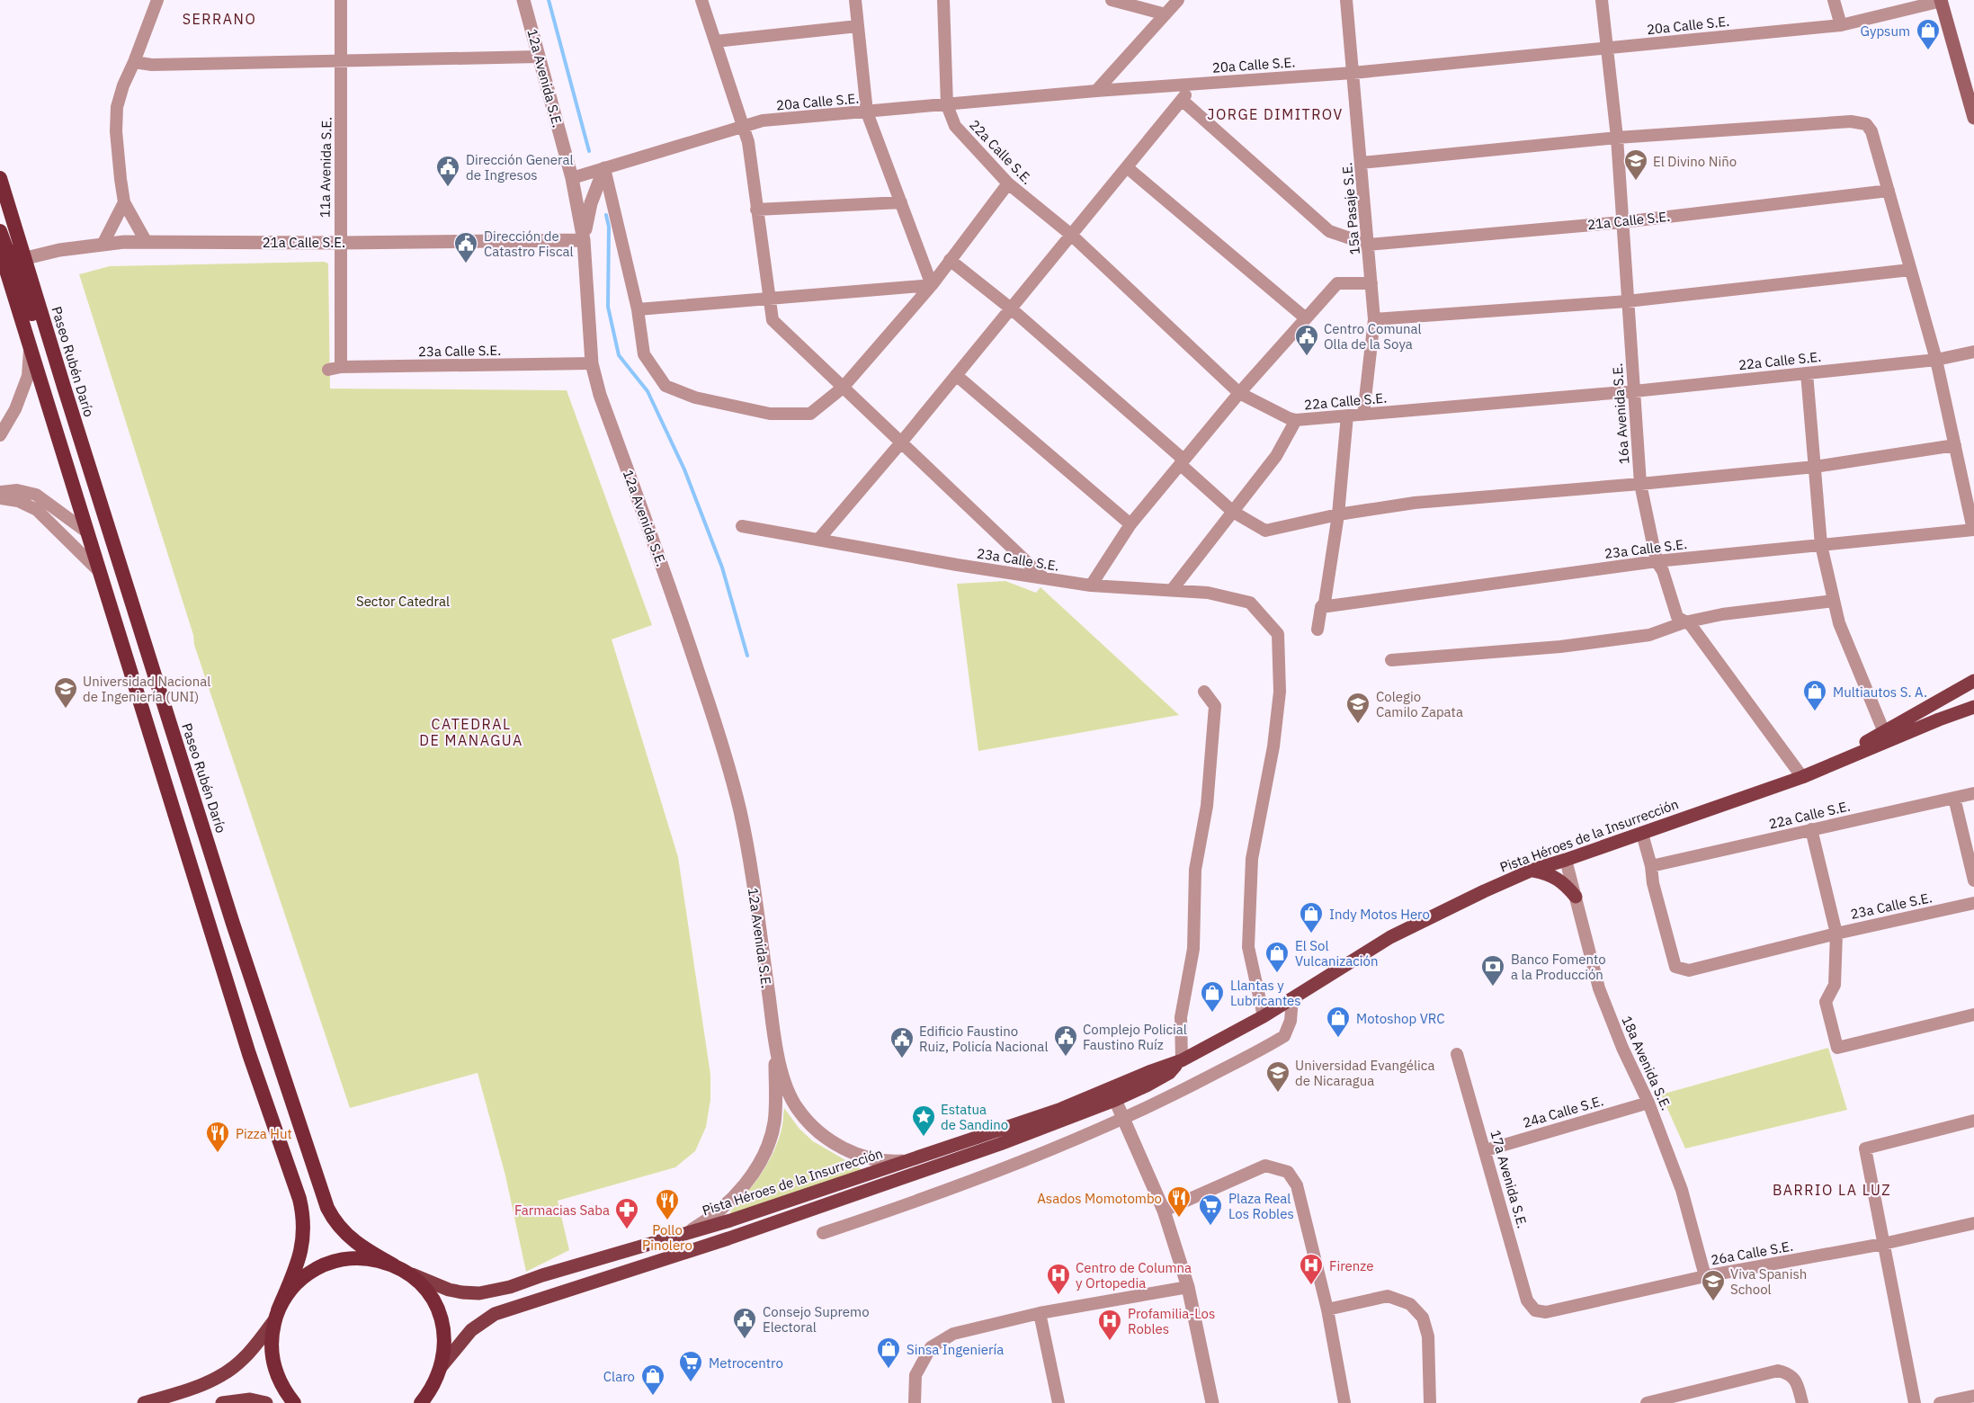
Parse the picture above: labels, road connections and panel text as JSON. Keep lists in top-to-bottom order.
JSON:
{
  "streets": {
    "highway": ["Paseo Rubén Darío"],
    "main road": ["Pista Héroes de la Insurrección"],
    "street": [
      "20a Calle S.E.",
      "12a Avenida S.E.",
      "22a Calle S.E.",
      "11a Avenida S.E.",
      "15a Pasaje S.E.",
      "21a Calle S.E.",
      "23a Calle S.E.",
      "16a Avenida S.E.",
      "18a Avenida S.E.",
      "24a Calle S.E.",
      "17a Avenida S.E.",
      "26a Calle S.E."
    ]
  },
  "crossings": [
    ["20a Calle S.E.", "12a Avenida S.E."],
    ["20a Calle S.E.", "22a Calle S.E."],
    ["20a Calle S.E.", "15a Pasaje S.E."],
    ["20a Calle S.E.", "16a Avenida S.E."],
    ["12a Avenida S.E.", "21a Calle S.E."],
    ["12a Avenida S.E.", "23a Calle S.E."],
    ["12a Avenida S.E.", "Pista Héroes de la Insurrección"],
    ["22a Calle S.E.", "15a Pasaje S.E."],
    ["22a Calle S.E.", "23a Calle S.E."],
    ["22a Calle S.E.", "16a Avenida S.E."],
    ["11a Avenida S.E.", "21a Calle S.E."],
    ["11a Avenida S.E.", "23a Calle S.E."],
    ["15a Pasaje S.E.", "21a Calle S.E."],
    ["21a Calle S.E.", "Paseo Rubén Darío"],
    ["21a Calle S.E.", "16a Avenida S.E."],
    ["23a Calle S.E.", "16a Avenida S.E."],
    ["23a Calle S.E.", "Pista Héroes de la Insurrección"],
    ["Paseo Rubén Darío", "Pista Héroes de la Insurrección"],
    ["16a Avenida S.E.", "Pista Héroes de la Insurrección"],
    ["Pista Héroes de la Insurrección", "18a Avenida S.E."],
    ["18a Avenida S.E.", "24a Calle S.E."],
    ["18a Avenida S.E.", "26a Calle S.E."],
    ["24a Calle S.E.", "17a Avenida S.E."],
    ["17a Avenida S.E.", "26a Calle S.E."]
  ],
  "districts": [
    "SERRANO",
    "JORGE DIMITROV",
    "CATEDRAL DE MANAGUA",
    "BARRIO LA LUZ"
  ],
  "parks": ["Sector Catedral"],
  "places": {
    "shop": [
      "Gypsum",
      "Multiautos S. A.",
      "Indy Motos Hero",
      "El Sol Vulcanización",
      "Llantas y Lubricantes",
      "Motoshop VRC",
      "Sinsa Ingeniería",
      "Claro"
    ],
    "school or university": [
      "El Divino Niño",
      "Universidad Nacional de Ingeniería (UNI)",
      "Colegio Camilo Zapata",
      "Universidad Evangélica de Nicaragua",
      "Viva Spanish School"
    ],
    "public building": [
      "Dirección General de Ingresos",
      "Dirección de Catastro Fiscal",
      "Centro Comunal Olla de la Soya",
      "Complejo Policial Faustino Ruíz",
      "Edificio Faustino Ruiz, Policía Nacional",
      "Consejo Supremo Electoral"
    ],
    "bank": ["Banco Fomento a la Producción"],
    "place": ["Estatua de Sandino"],
    "restaurant": ["Pizza Hut", "Asados Momotombo", "Pollo Pinolero"],
    "supermarket": ["Plaza Real Los Robles", "Metrocentro"],
    "pharmacy": ["Farmacias Saba"],
    "hospital": ["Firenze", "Centro de Columna y Ortopedia", "Profamilia-Los Robles"]
  }
}
